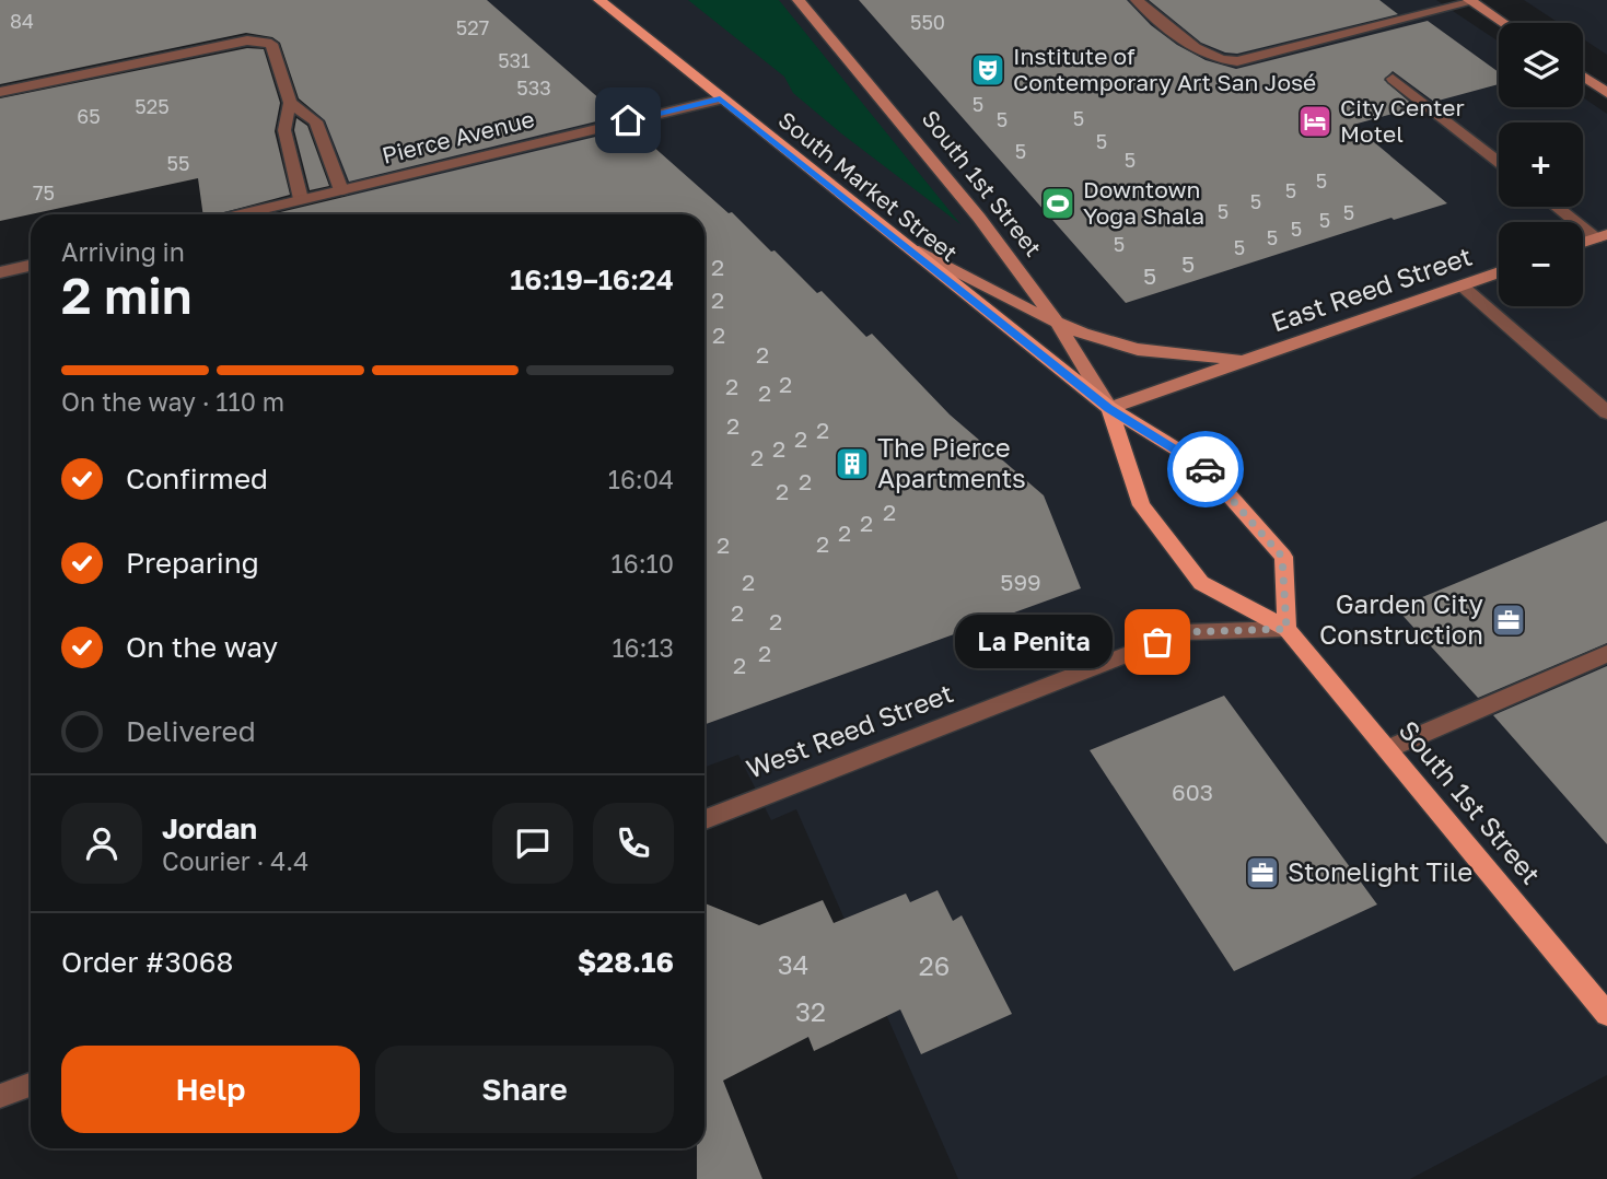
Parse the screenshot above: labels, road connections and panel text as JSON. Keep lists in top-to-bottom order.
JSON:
{
  "streets": {
    "main road": ["South 1st Street", "South Market Street"],
    "street": ["Pierce Avenue", "East Reed Street", "West Reed Street"]
  },
  "crossings": [
    ["Pierce Avenue", "South Market Street"],
    ["South 1st Street", "South Market Street"],
    ["South 1st Street", "East Reed Street"],
    ["South 1st Street", "West Reed Street"],
    ["South Market Street", "East Reed Street"]
  ],
  "places": {
    "theatre": ["Institute of Contemporary Art San José"],
    "hotel": ["City Center Motel"],
    "sports": ["Downtown Yoga Shala"],
    "building": ["The Pierce Apartments"],
    "office": ["Garden City Construction", "Stonelight Tile"],
    "other": ["La Penita"]
  },
  "house_numbers": [
    "84",
    "550",
    "527",
    "531",
    "533",
    "5",
    "525",
    "65",
    "5",
    "5",
    "5",
    "5",
    "5",
    "55",
    "5",
    "5",
    "75",
    "5",
    "5",
    "5",
    "5",
    "5",
    "5",
    "5",
    "5",
    "5",
    "2",
    "5",
    "2",
    "2",
    "2",
    "2",
    "2",
    "2",
    "2",
    "2",
    "2",
    "2",
    "2",
    "2",
    "2",
    "2",
    "2",
    "2",
    "2",
    "2",
    "2",
    "599",
    "2",
    "2",
    "2",
    "2",
    "603",
    "34",
    "26",
    "32"
  ],
  "page": {
    "map_buttons": ["+", "−"],
    "heading": ["2 min", "Arriving in", "16:19–16:24"],
    "panel": [
      "Jordan",
      "Courier · 4.4",
      "Order #3068",
      "$28.16"
    ],
    "bar": "On the way · 110 m",
    "list": [
      ["Confirmed", "16:04"],
      ["Preparing", "16:10"],
      ["On the way", "16:13"],
      "Delivered"
    ],
    "bubble": "La Penita",
    "buttons": ["Help", "Share"]
  }
}
